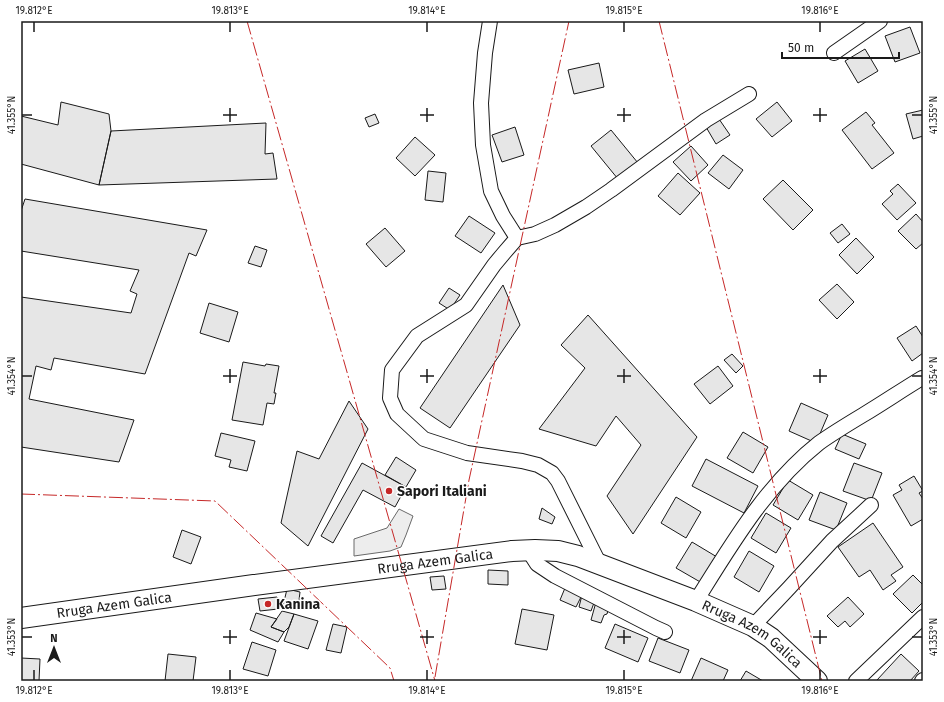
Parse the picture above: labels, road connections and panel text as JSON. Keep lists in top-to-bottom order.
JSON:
{
  "streets": {
    "main road": ["Rruga Azem Galica"]
  },
  "places": ["Sapori Italiani", "Kanina"],
  "scale_bar": "50 m",
  "north": "top",
  "coordinates": [
    "19.812°E",
    "19.813°E",
    "19.814°E",
    "19.815°E",
    "19.816°E",
    "41.355°N",
    "41.354°N",
    "41.353°N"
  ]
}
